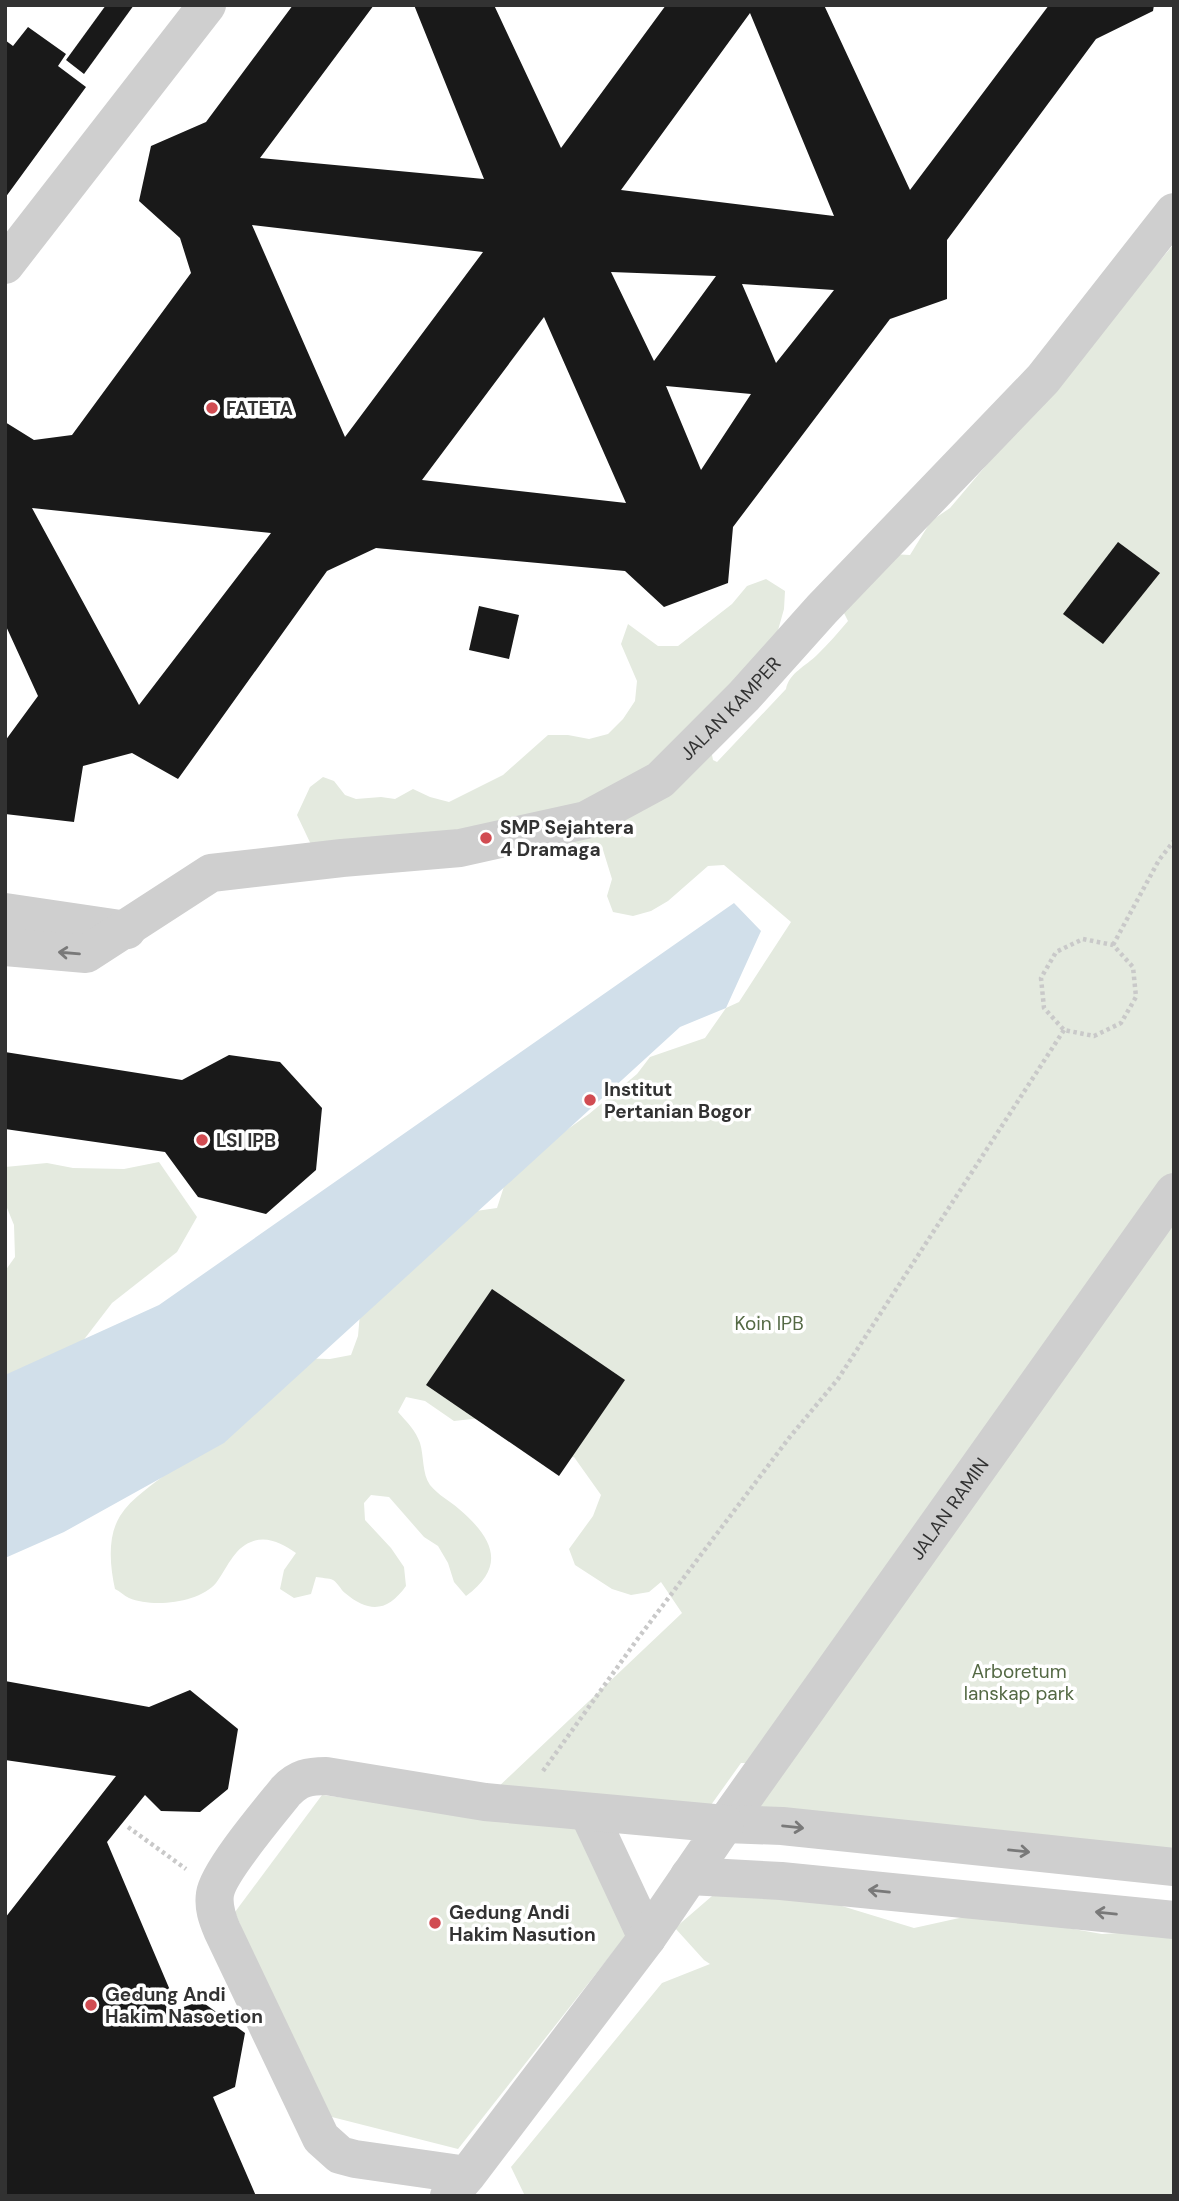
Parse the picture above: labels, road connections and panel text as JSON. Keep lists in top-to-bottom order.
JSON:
{
  "streets": {
    "lane": ["JALAN KAMPER", "JALAN RAMIN"]
  },
  "parks": ["Koin IPB", "Arboretum lanskap park"],
  "places": [
    "FATETA",
    "SMP Sejahtera 4 Dramaga",
    "Institut Pertanian Bogor",
    "LSI IPB",
    "Gedung Andi Hakim Nasution",
    "Gedung Andi Hakim Nasoetion"
  ]
}
